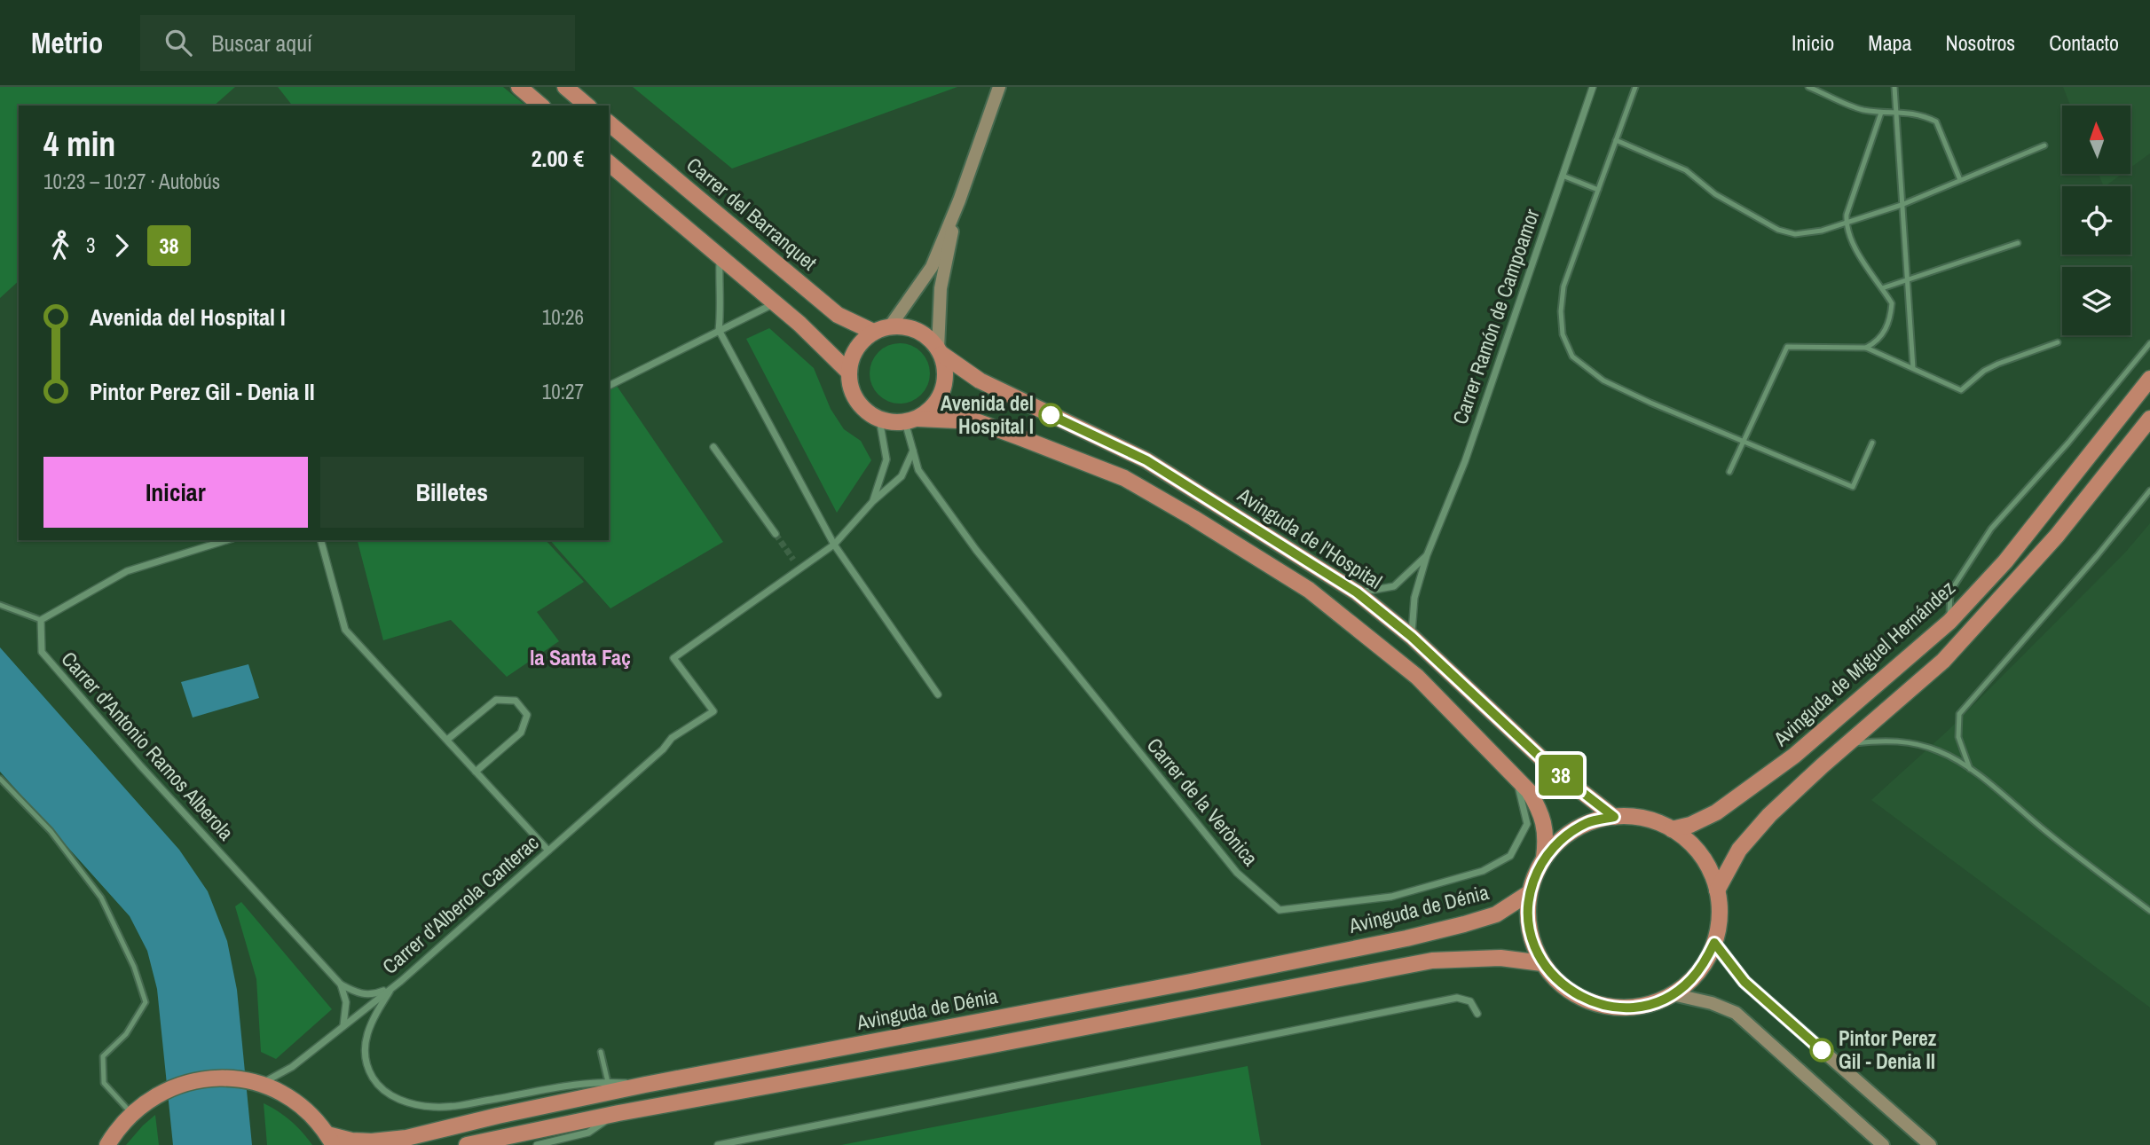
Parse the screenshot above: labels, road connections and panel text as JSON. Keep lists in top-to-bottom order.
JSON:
{
  "streets": {
    "main road": [
      "Carrer del Barranquet",
      "Avinguda de l'Hospital",
      "Avinguda de Miguel Hernández",
      "Avinguda de Dénia"
    ],
    "street": [
      "Carrer Ramón de Campoamor",
      "Carrer d'Antonio Ramos Alberola",
      "Carrer de la Verònica",
      "Carrer d'Alberola Canterac"
    ]
  },
  "crossings": [
    ["Carrer del Barranquet", "Avinguda de l'Hospital"],
    ["Carrer del Barranquet", "Carrer de la Verònica"],
    ["Carrer Ramón de Campoamor", "Avinguda de l'Hospital"],
    ["Avinguda de l'Hospital", "Avinguda de Miguel Hernández"],
    ["Avinguda de l'Hospital", "Carrer de la Verònica"],
    ["Avinguda de l'Hospital", "Avinguda de Dénia"],
    ["Avinguda de Miguel Hernández", "Avinguda de Dénia"],
    ["Carrer d'Antonio Ramos Alberola", "Carrer d'Alberola Canterac"]
  ],
  "districts": ["la Santa Faç"],
  "places": ["Avenida del Hospital I", "Pintor Perez Gil - Denia II"],
  "lines": ["bus line 38"],
  "north": "top",
  "page": {
    "header": "Metrio",
    "search": "Buscar aquí",
    "nav": [
      "Inicio",
      "Mapa",
      "Nosotros",
      "Contacto"
    ],
    "on_map": "38",
    "heading": ["4 min", "10:23 – 10:27 · Autobús", "2.00 €"],
    "legs": ["3", "38"],
    "list": [
      {
        "name": "Avenida del Hospital I",
        "value": "10:26"
      },
      {
        "name": "Pintor Perez Gil - Denia II",
        "value": "10:27"
      }
    ],
    "buttons": ["Iniciar", "Billetes"]
  }
}
